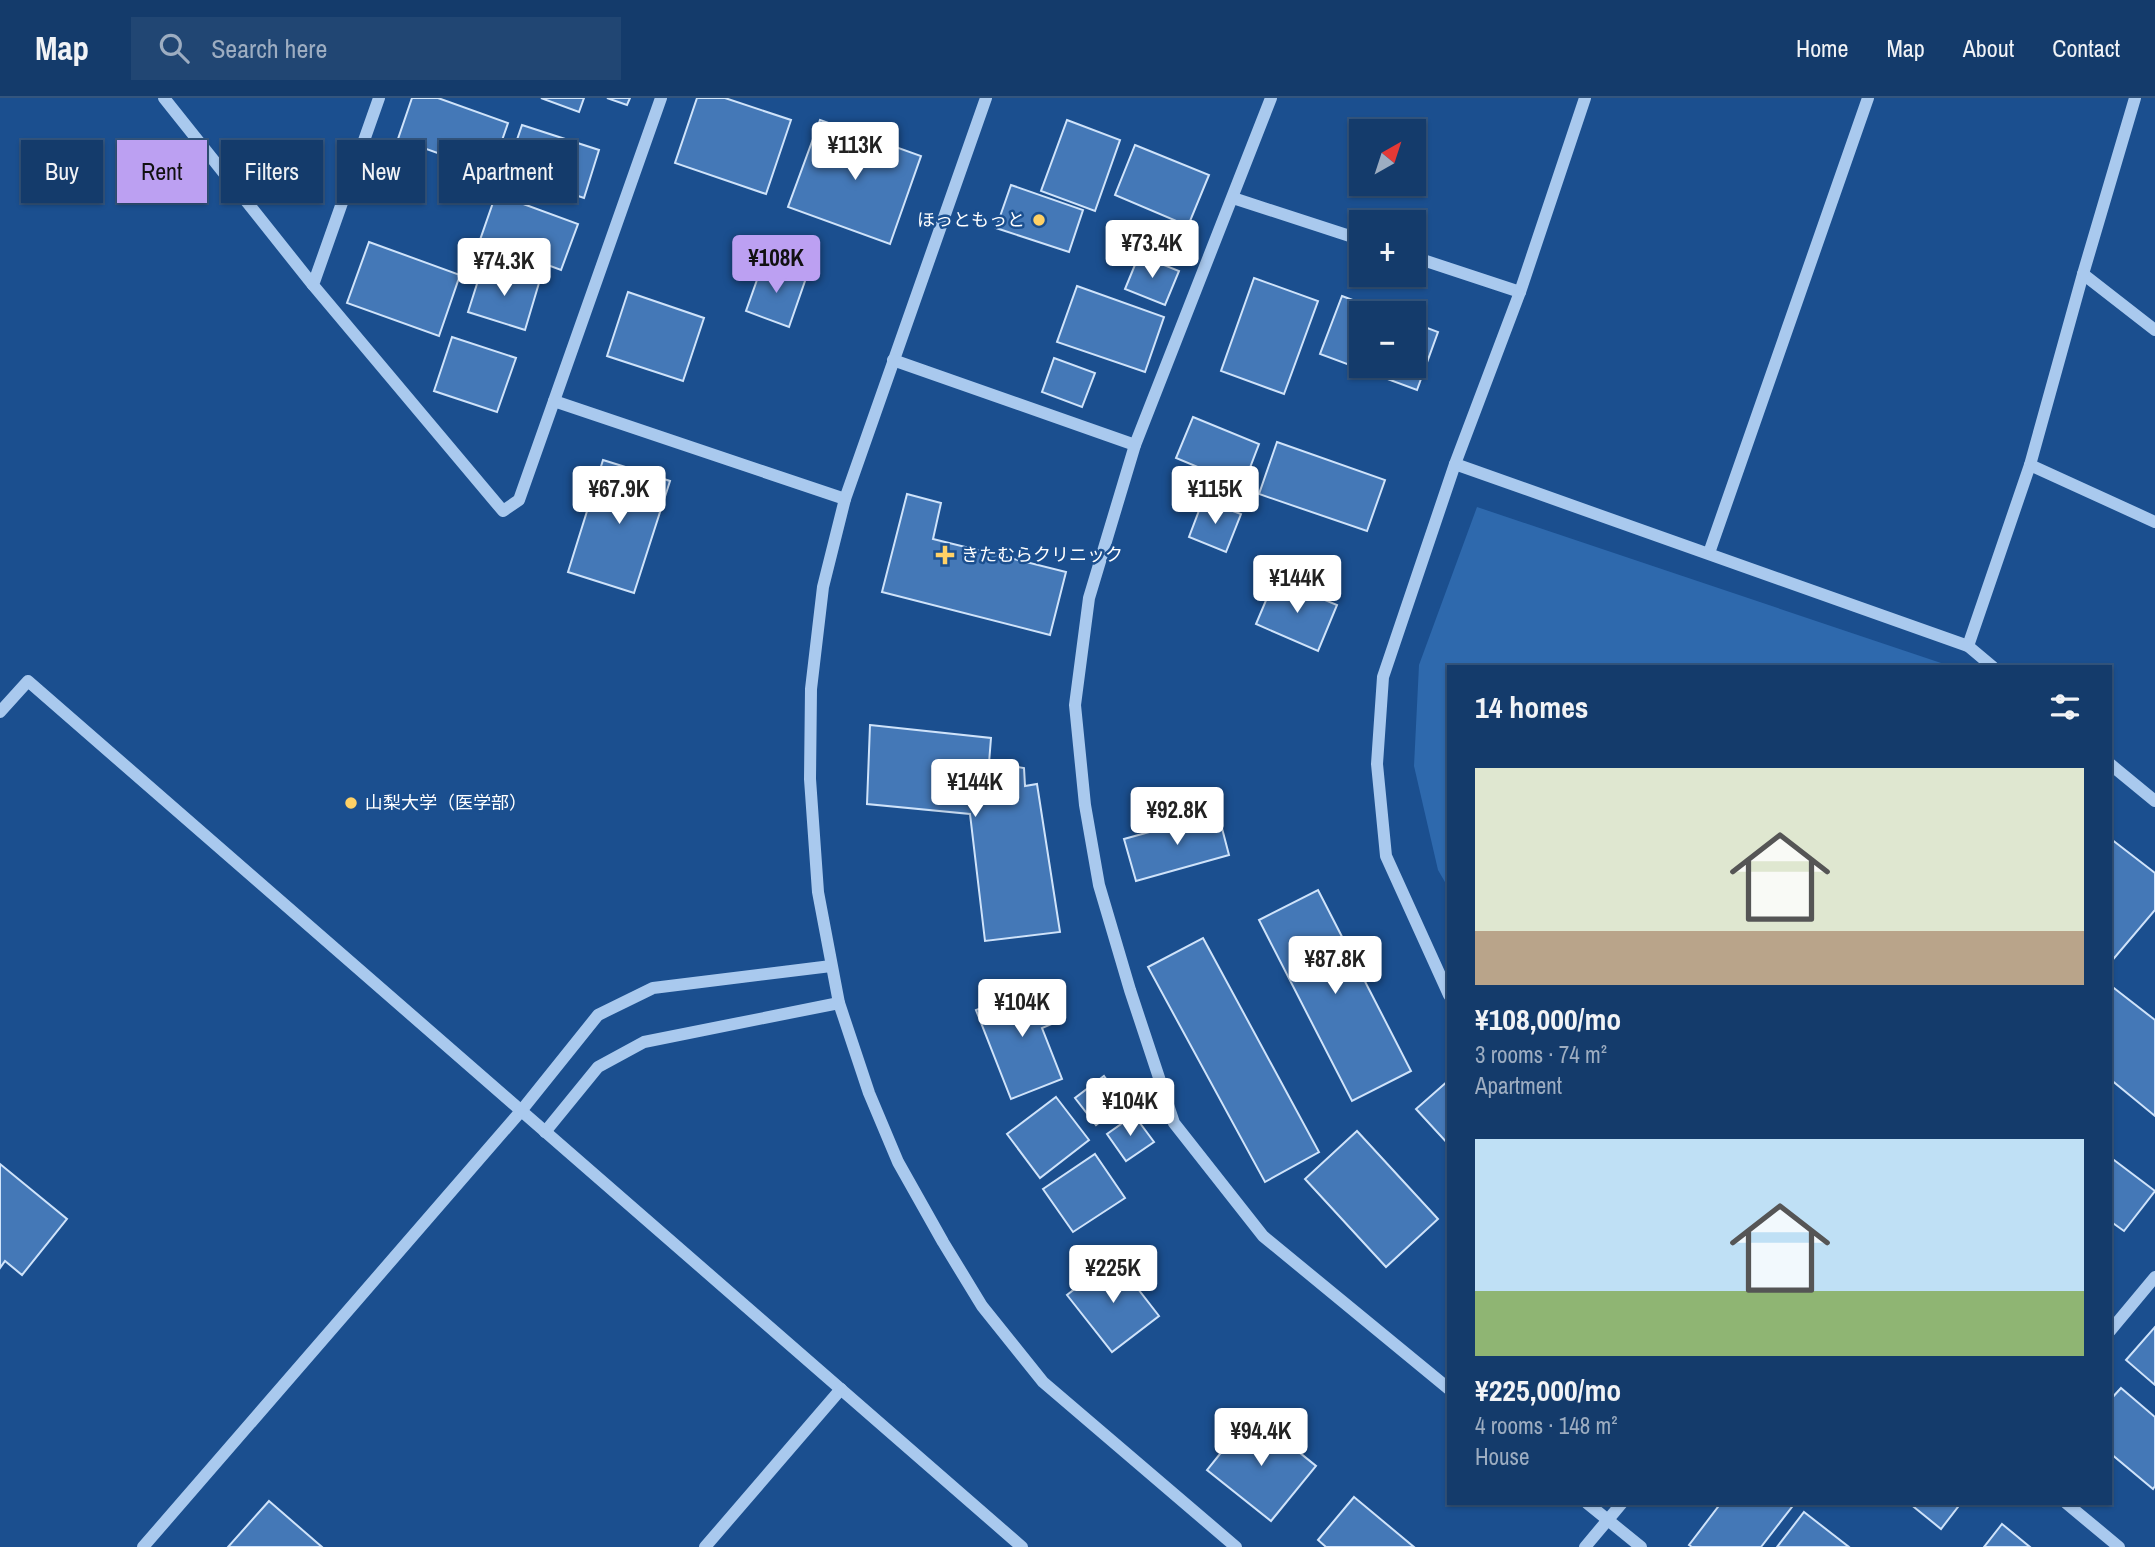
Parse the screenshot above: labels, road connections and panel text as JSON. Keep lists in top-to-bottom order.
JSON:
{
  "places": {
    "other": ["ほっともっと", "山梨大学（医学部）"],
    "health": ["きたむらクリニック"]
  },
  "north": "top right",
  "page": {
    "header": "Map",
    "search": "Search here",
    "nav": [
      "Home",
      "Map",
      "About",
      "Contact"
    ],
    "map_buttons": ["+", "−"],
    "price": [
      "¥113K",
      "¥73.4K",
      "¥108K",
      "¥74.3K",
      "¥67.9K",
      "¥115K",
      "¥144K",
      "¥144K",
      "¥92.8K",
      "¥87.8K",
      "¥104K",
      "¥104K",
      "¥225K",
      "¥94.4K"
    ],
    "chip": [
      "Buy",
      "Rent",
      "Filters",
      "New",
      "Apartment"
    ],
    "heading": "14 homes",
    "list": [
      {
        "name": "¥108,000/mo",
        "note": "3 rooms · 74 m² · Apartment"
      },
      {
        "name": "¥225,000/mo",
        "note": "4 rooms · 148 m² · House"
      }
    ]
  }
}
